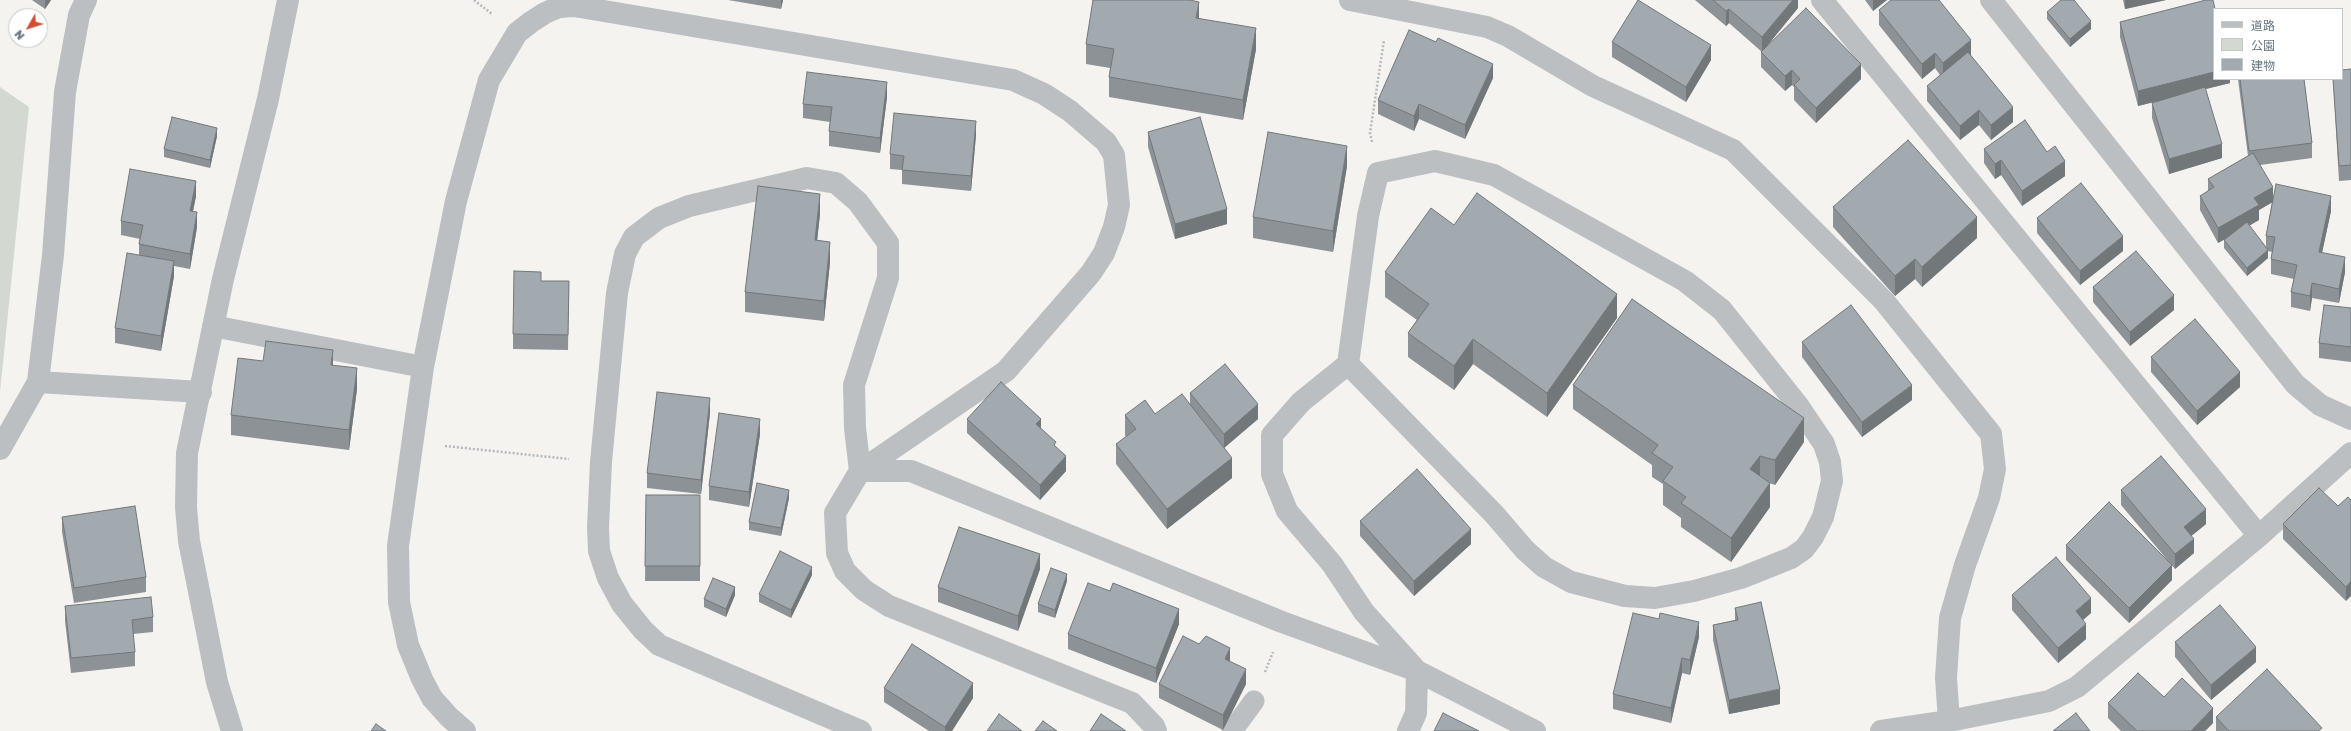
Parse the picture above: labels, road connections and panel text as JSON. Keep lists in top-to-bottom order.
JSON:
{
  "legend": ["道路", "公園", "建物"],
  "north": "bottom left"
}
